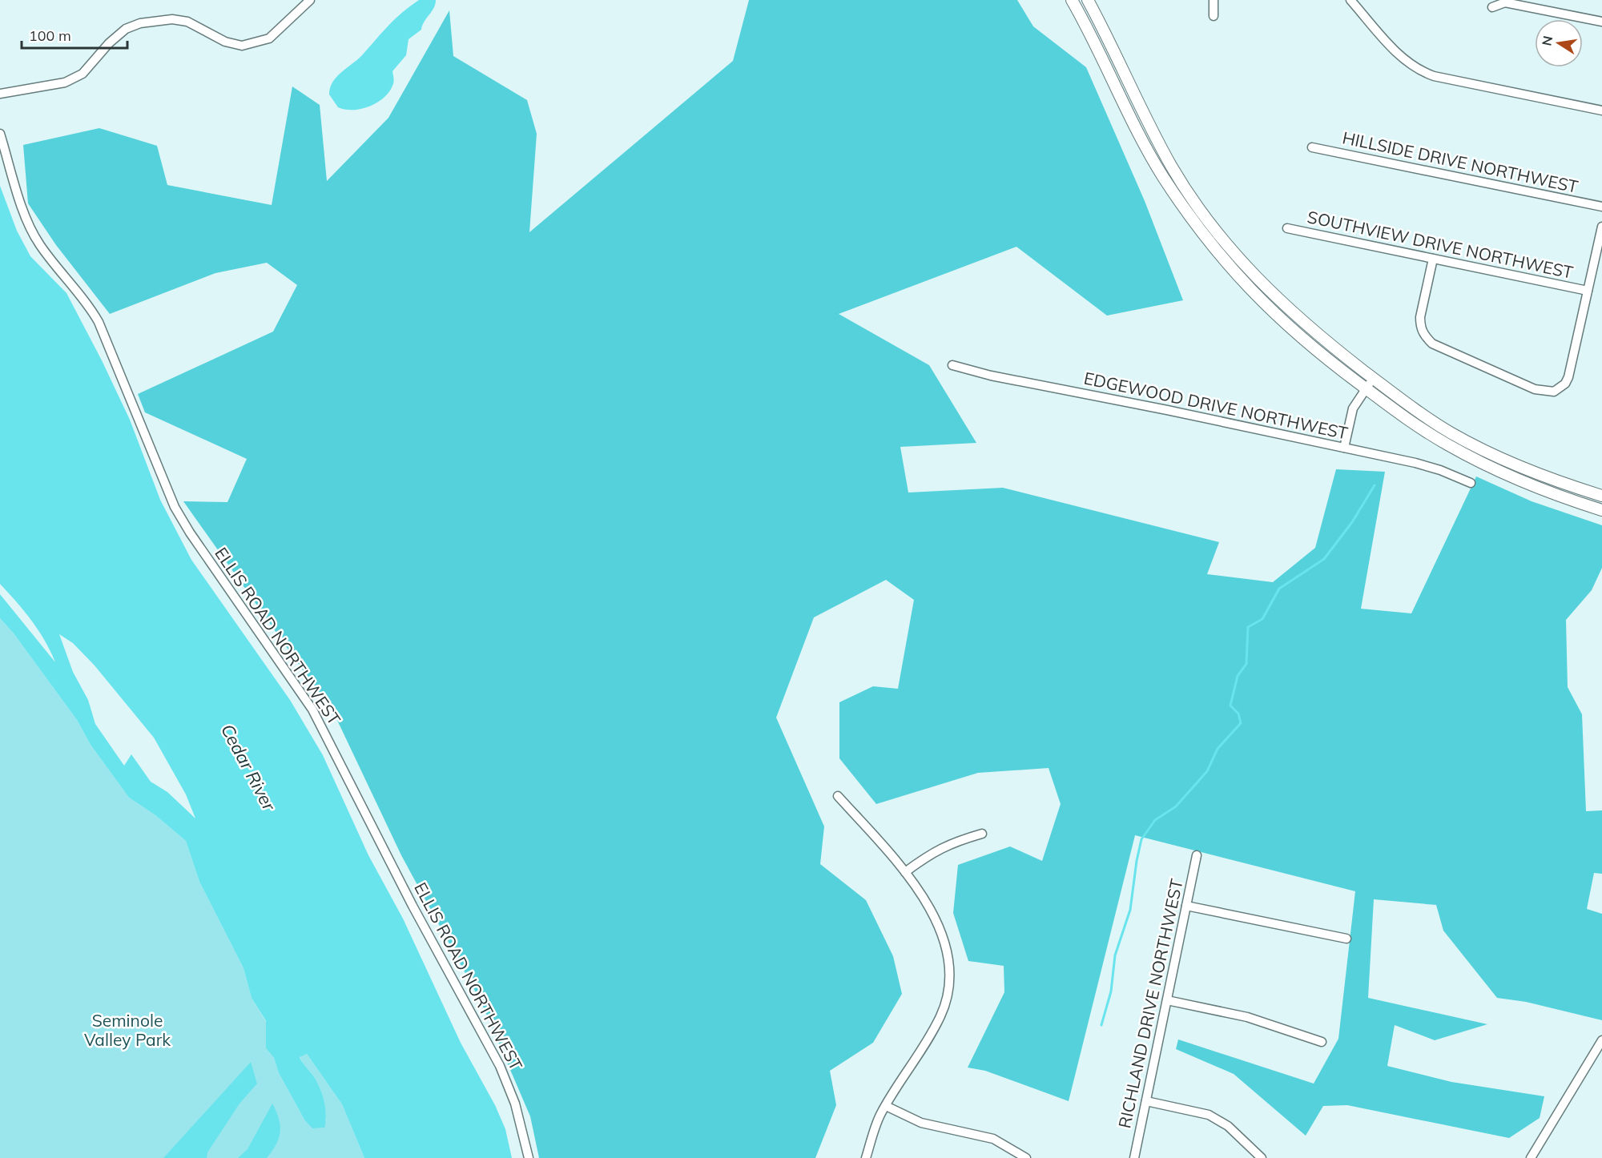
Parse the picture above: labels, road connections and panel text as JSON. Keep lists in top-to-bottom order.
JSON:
{
  "streets": {
    "street": [
      "HILLSIDE DRIVE NORTHWEST",
      "SOUTHVIEW DRIVE NORTHWEST",
      "EDGEWOOD DRIVE NORTHWEST",
      "ELLIS ROAD NORTHWEST",
      "RICHLAND DRIVE NORTHWEST"
    ]
  },
  "water": ["Cedar River"],
  "parks": ["Seminole Valley Park"],
  "scale_bar": "100 m",
  "north": "left"
}
